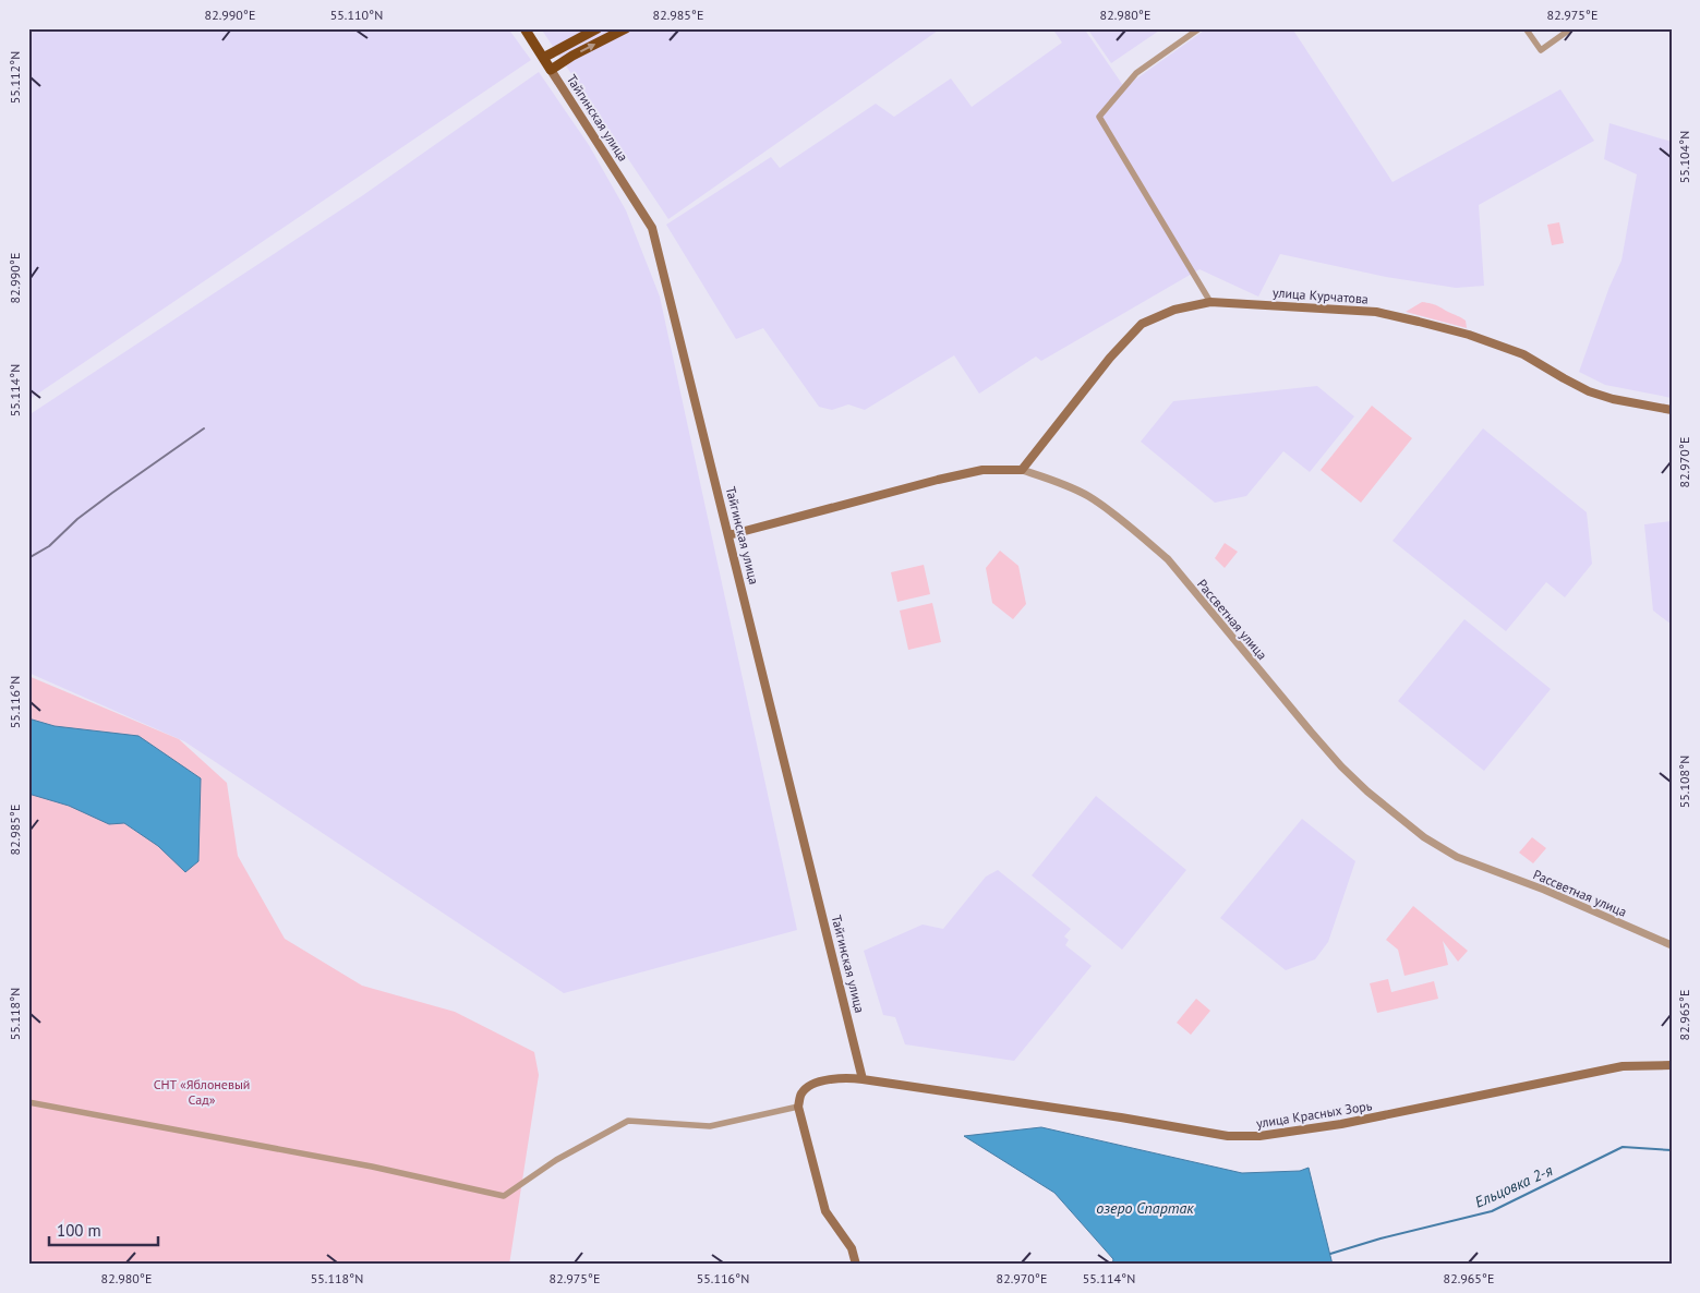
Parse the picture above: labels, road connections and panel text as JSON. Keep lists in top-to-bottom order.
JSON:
{
  "streets": {
    "highway": ["Тайгинская улица"],
    "main road": ["улица Курчатова", "Рассветная улица", "улица Красных Зорь"]
  },
  "crossings": [
    ["Тайгинская улица", "Рассветная улица"],
    ["Тайгинская улица", "улица Красных Зорь"],
    ["улица Курчатова", "Рассветная улица"]
  ],
  "water": ["Ельцовка 2-я", "озеро Спартак"],
  "parks": ["СНТ «Яблоневый Сад»"],
  "scale_bar": "100 m",
  "coordinates": [
    "82.990°E",
    "55.110°N",
    "82.985°E",
    "82.980°E",
    "82.975°E",
    "55.112°N",
    "55.104°N",
    "55.114°N",
    "82.970°E",
    "55.116°N",
    "55.108°N",
    "55.118°N",
    "82.965°E"
  ]
}
